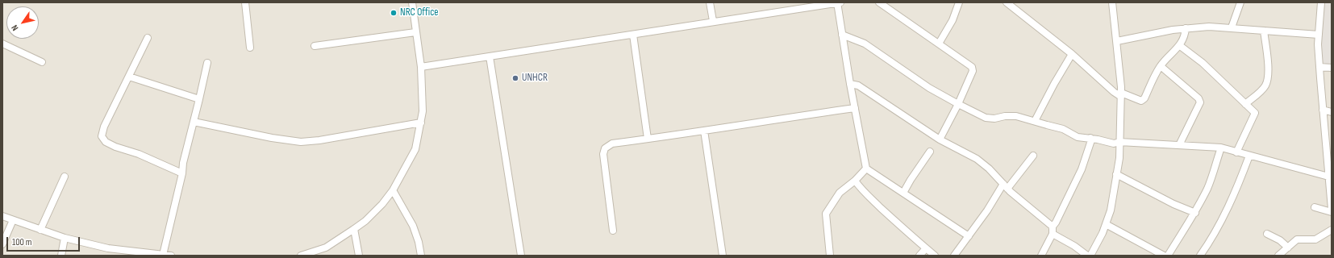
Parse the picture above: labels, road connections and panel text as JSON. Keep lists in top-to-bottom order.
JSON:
{
  "places": ["NRC Office", "UNHCR"],
  "scale_bar": "100 m",
  "north": "bottom left"
}
